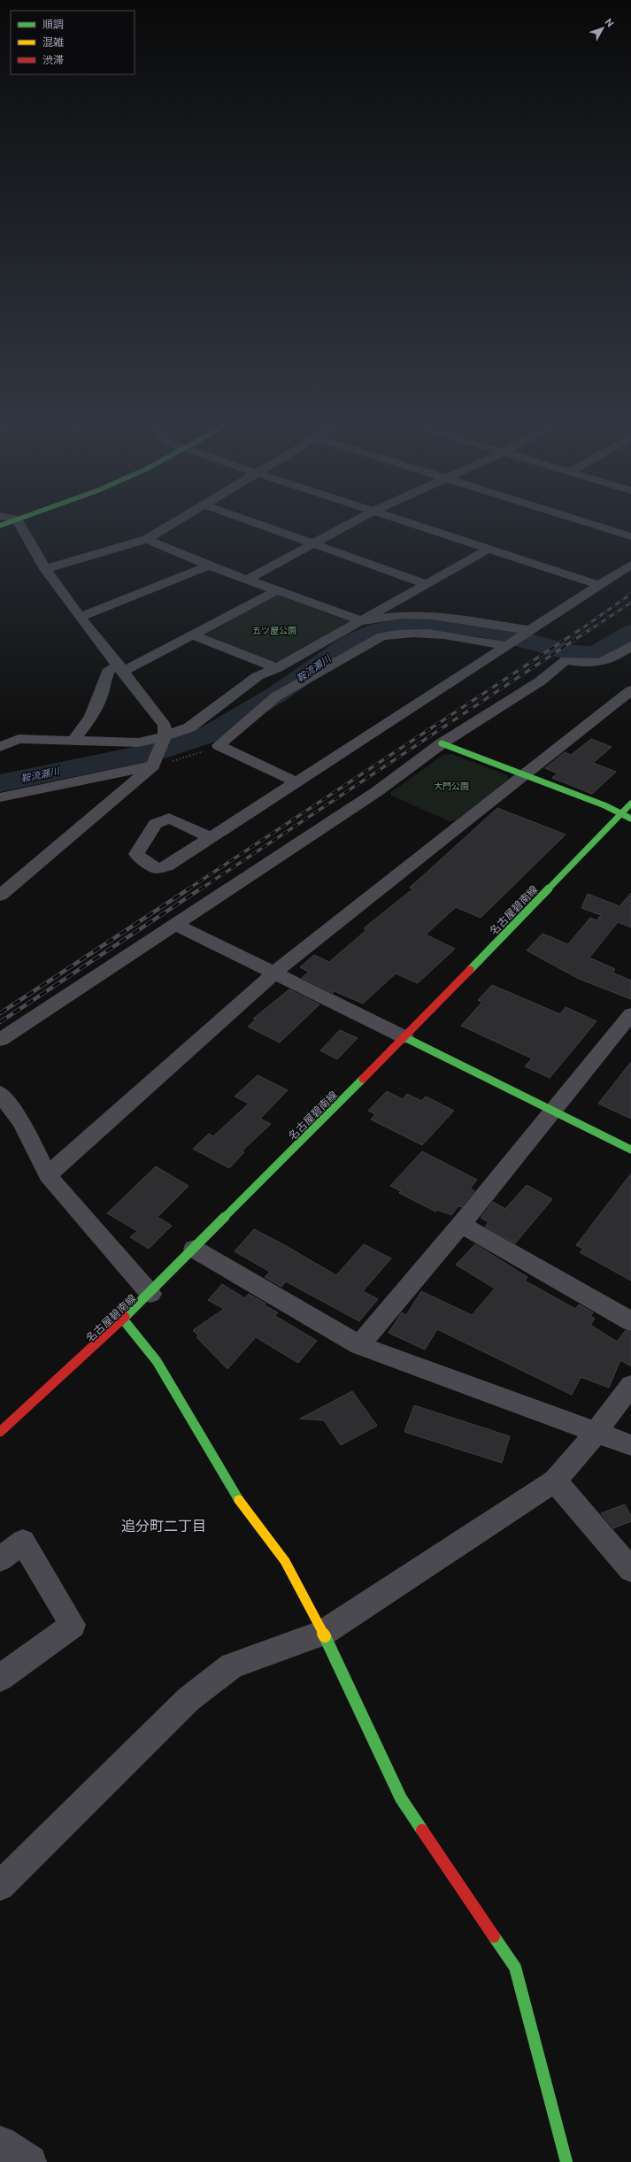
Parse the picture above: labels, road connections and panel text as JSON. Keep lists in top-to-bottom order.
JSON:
{
  "streets": {
    "street": ["名古屋碧南線"]
  },
  "districts": ["追分町二丁目"],
  "water": ["鞍流瀬川"],
  "parks": ["五ツ屋公園", "大門公園"],
  "legend": ["順調", "混雑", "渋滞"],
  "north": "top right"
}
